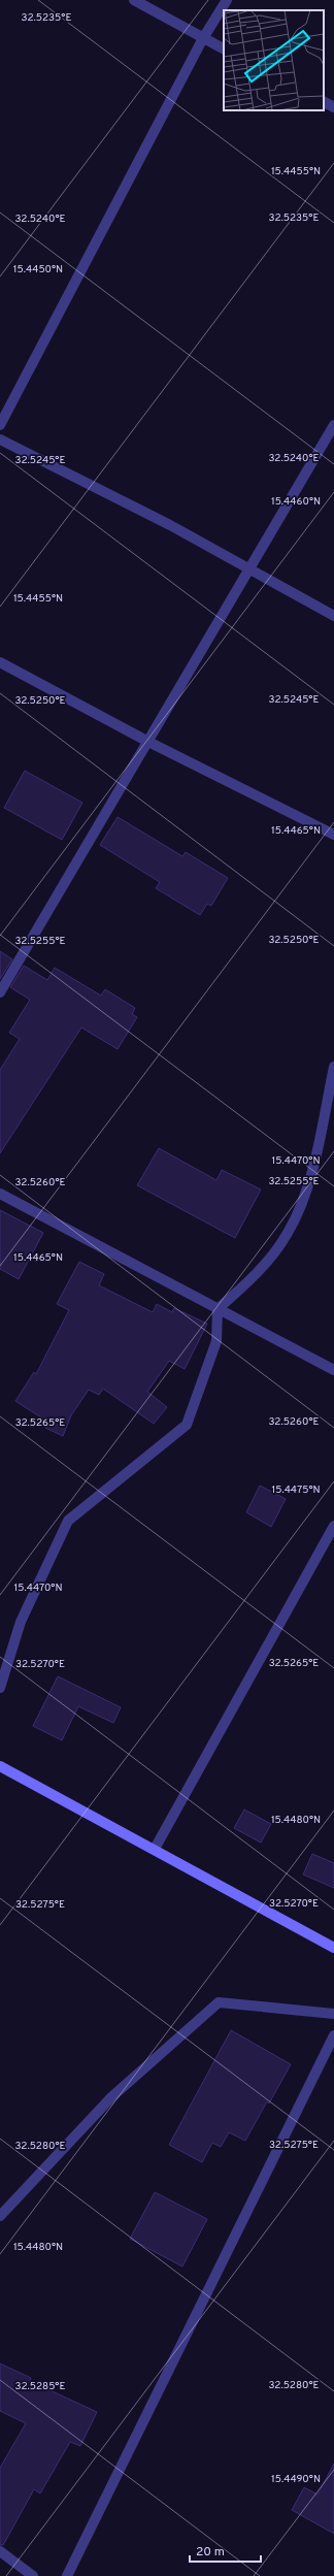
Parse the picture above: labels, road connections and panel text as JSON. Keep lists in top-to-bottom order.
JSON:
{
  "scale_bar": "20 m",
  "coordinates": [
    "32.5235°E",
    "15.4455°N",
    "32.5240°E",
    "15.4450°N",
    "32.5245°E",
    "15.4460°N",
    "32.5250°E",
    "15.4465°N",
    "32.5255°E",
    "15.4470°N",
    "32.5260°E",
    "32.5265°E",
    "15.4475°N",
    "32.5270°E",
    "15.4480°N",
    "32.5275°E",
    "32.5280°E",
    "32.5285°E",
    "15.4490°N"
  ]
}
